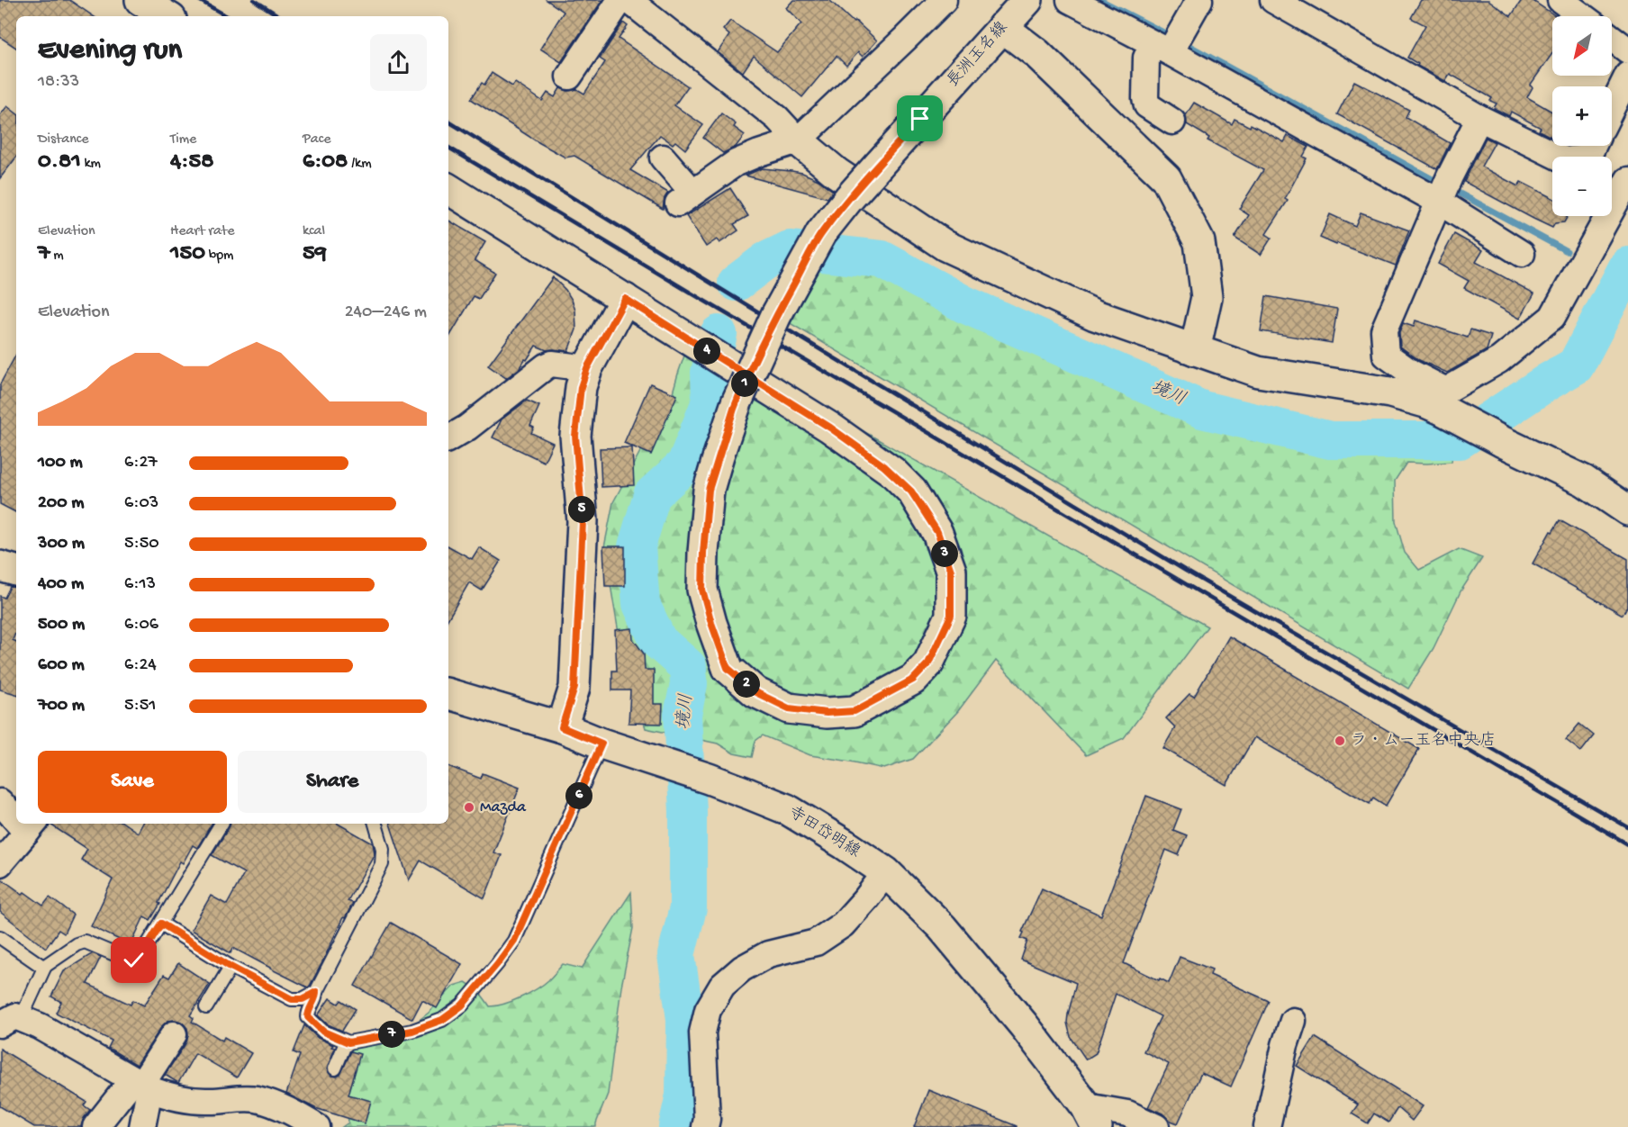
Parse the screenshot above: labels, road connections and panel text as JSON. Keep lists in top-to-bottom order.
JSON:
{
  "streets": {
    "main road": ["長洲玉名線", "寺田岱明線"]
  },
  "water": ["境川"],
  "places": ["ラ・ムー玉名中央店", "Mazda"],
  "north": "bottom left",
  "page": {
    "map_buttons": ["+", "−"],
    "heading": ["Evening run", "18:33"],
    "stats": [
      ["Distance", "0.81 km"],
      ["Time", "4:58"],
      ["Pace", "6:08 /km"],
      ["Elevation", "7 m"],
      ["Heart rate", "150 bpm"],
      ["kcal", "59"]
    ],
    "chart": ["Elevation", "240–246 m"],
    "pins": [
      "4",
      "1",
      "5",
      "3",
      "2",
      "6",
      "7"
    ],
    "list": [
      {
        "name": "100 m",
        "note": "6:27"
      },
      {
        "name": "200 m",
        "note": "6:03"
      },
      {
        "name": "300 m",
        "note": "5:50"
      },
      {
        "name": "400 m",
        "note": "6:13"
      },
      {
        "name": "500 m",
        "note": "6:06"
      },
      {
        "name": "600 m",
        "note": "6:24"
      },
      {
        "name": "700 m",
        "note": "5:51"
      }
    ],
    "buttons": ["Save", "Share"]
  }
}
